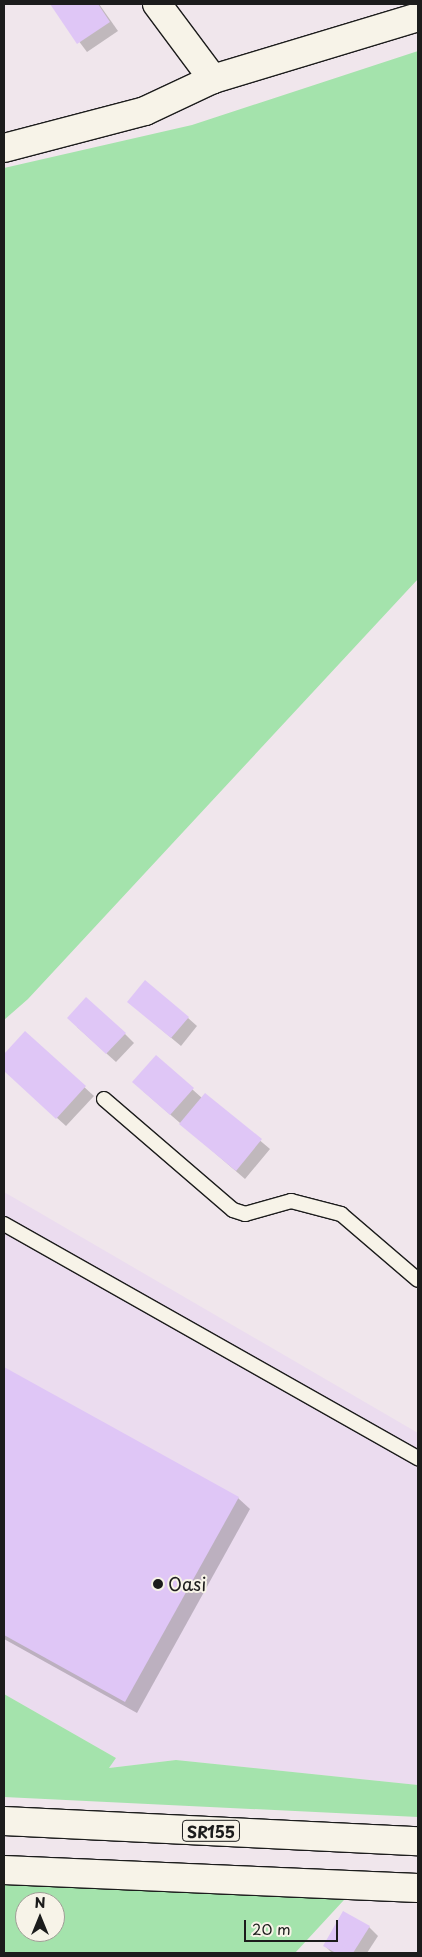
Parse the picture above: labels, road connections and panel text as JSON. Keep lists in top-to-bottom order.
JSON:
{
  "streets": {
    "street": ["SR155"]
  },
  "places": ["Oasi"],
  "scale_bar": "20 m",
  "north": "top"
}
